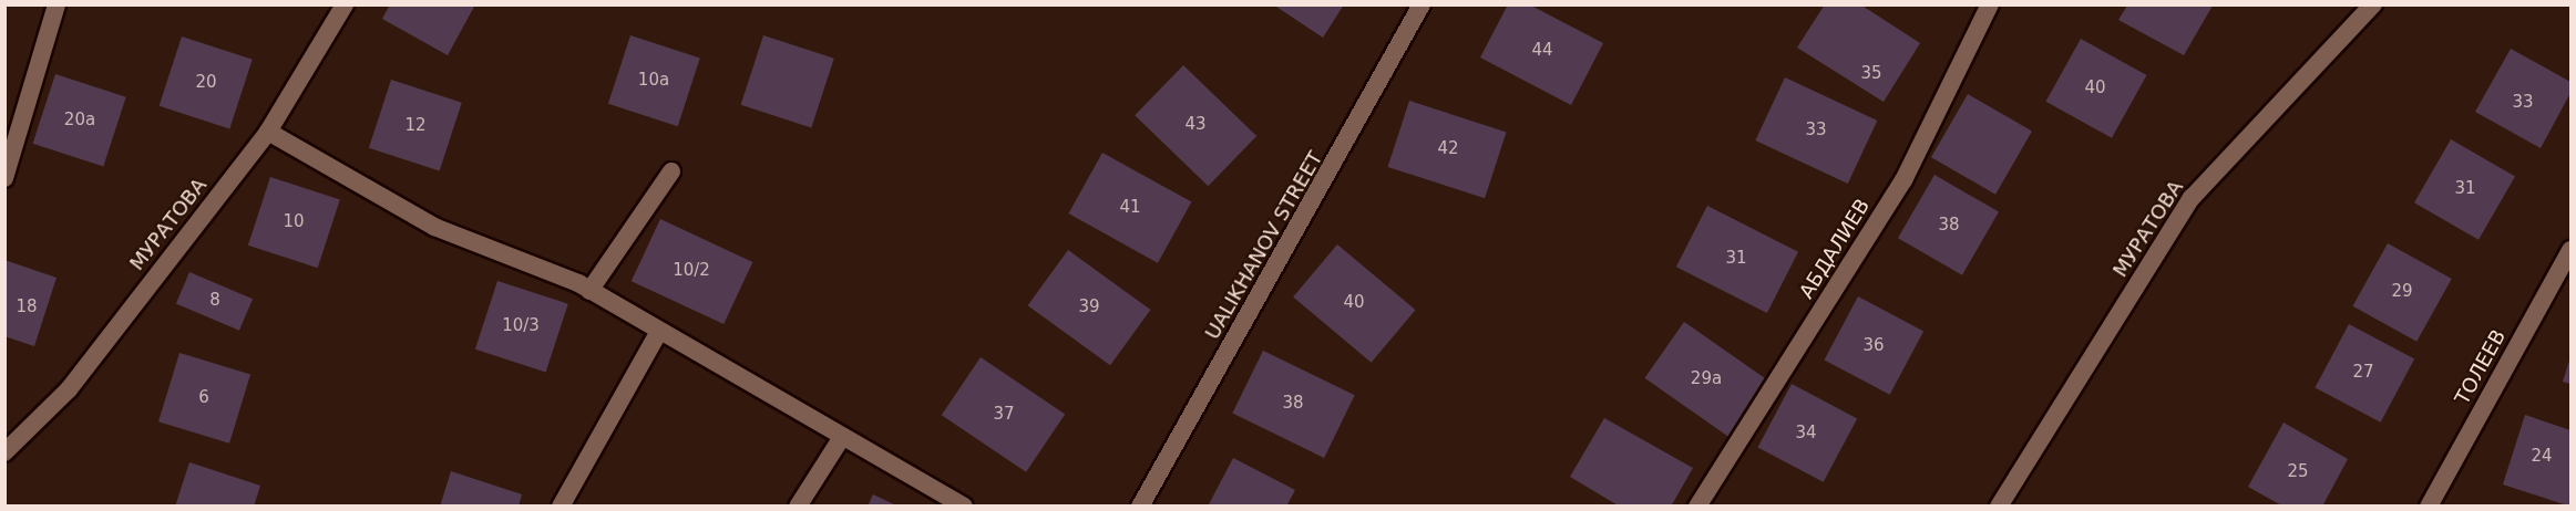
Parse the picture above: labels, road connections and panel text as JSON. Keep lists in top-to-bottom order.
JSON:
{
  "streets": {
    "street": [
      "МУРАТОВА",
      "UALIKHANOV STREET",
      "АБДАЛИЕВ",
      "ТОЛЕЕВ"
    ]
  },
  "house_numbers": [
    "44",
    "35",
    "10а",
    "20",
    "40",
    "33",
    "20а",
    "43",
    "12",
    "33",
    "42",
    "31",
    "41",
    "10",
    "38",
    "31",
    "10/2",
    "29",
    "8",
    "40",
    "18",
    "39",
    "10/3",
    "36",
    "27",
    "29а",
    "6",
    "38",
    "37",
    "34",
    "24",
    "25"
  ]
}
